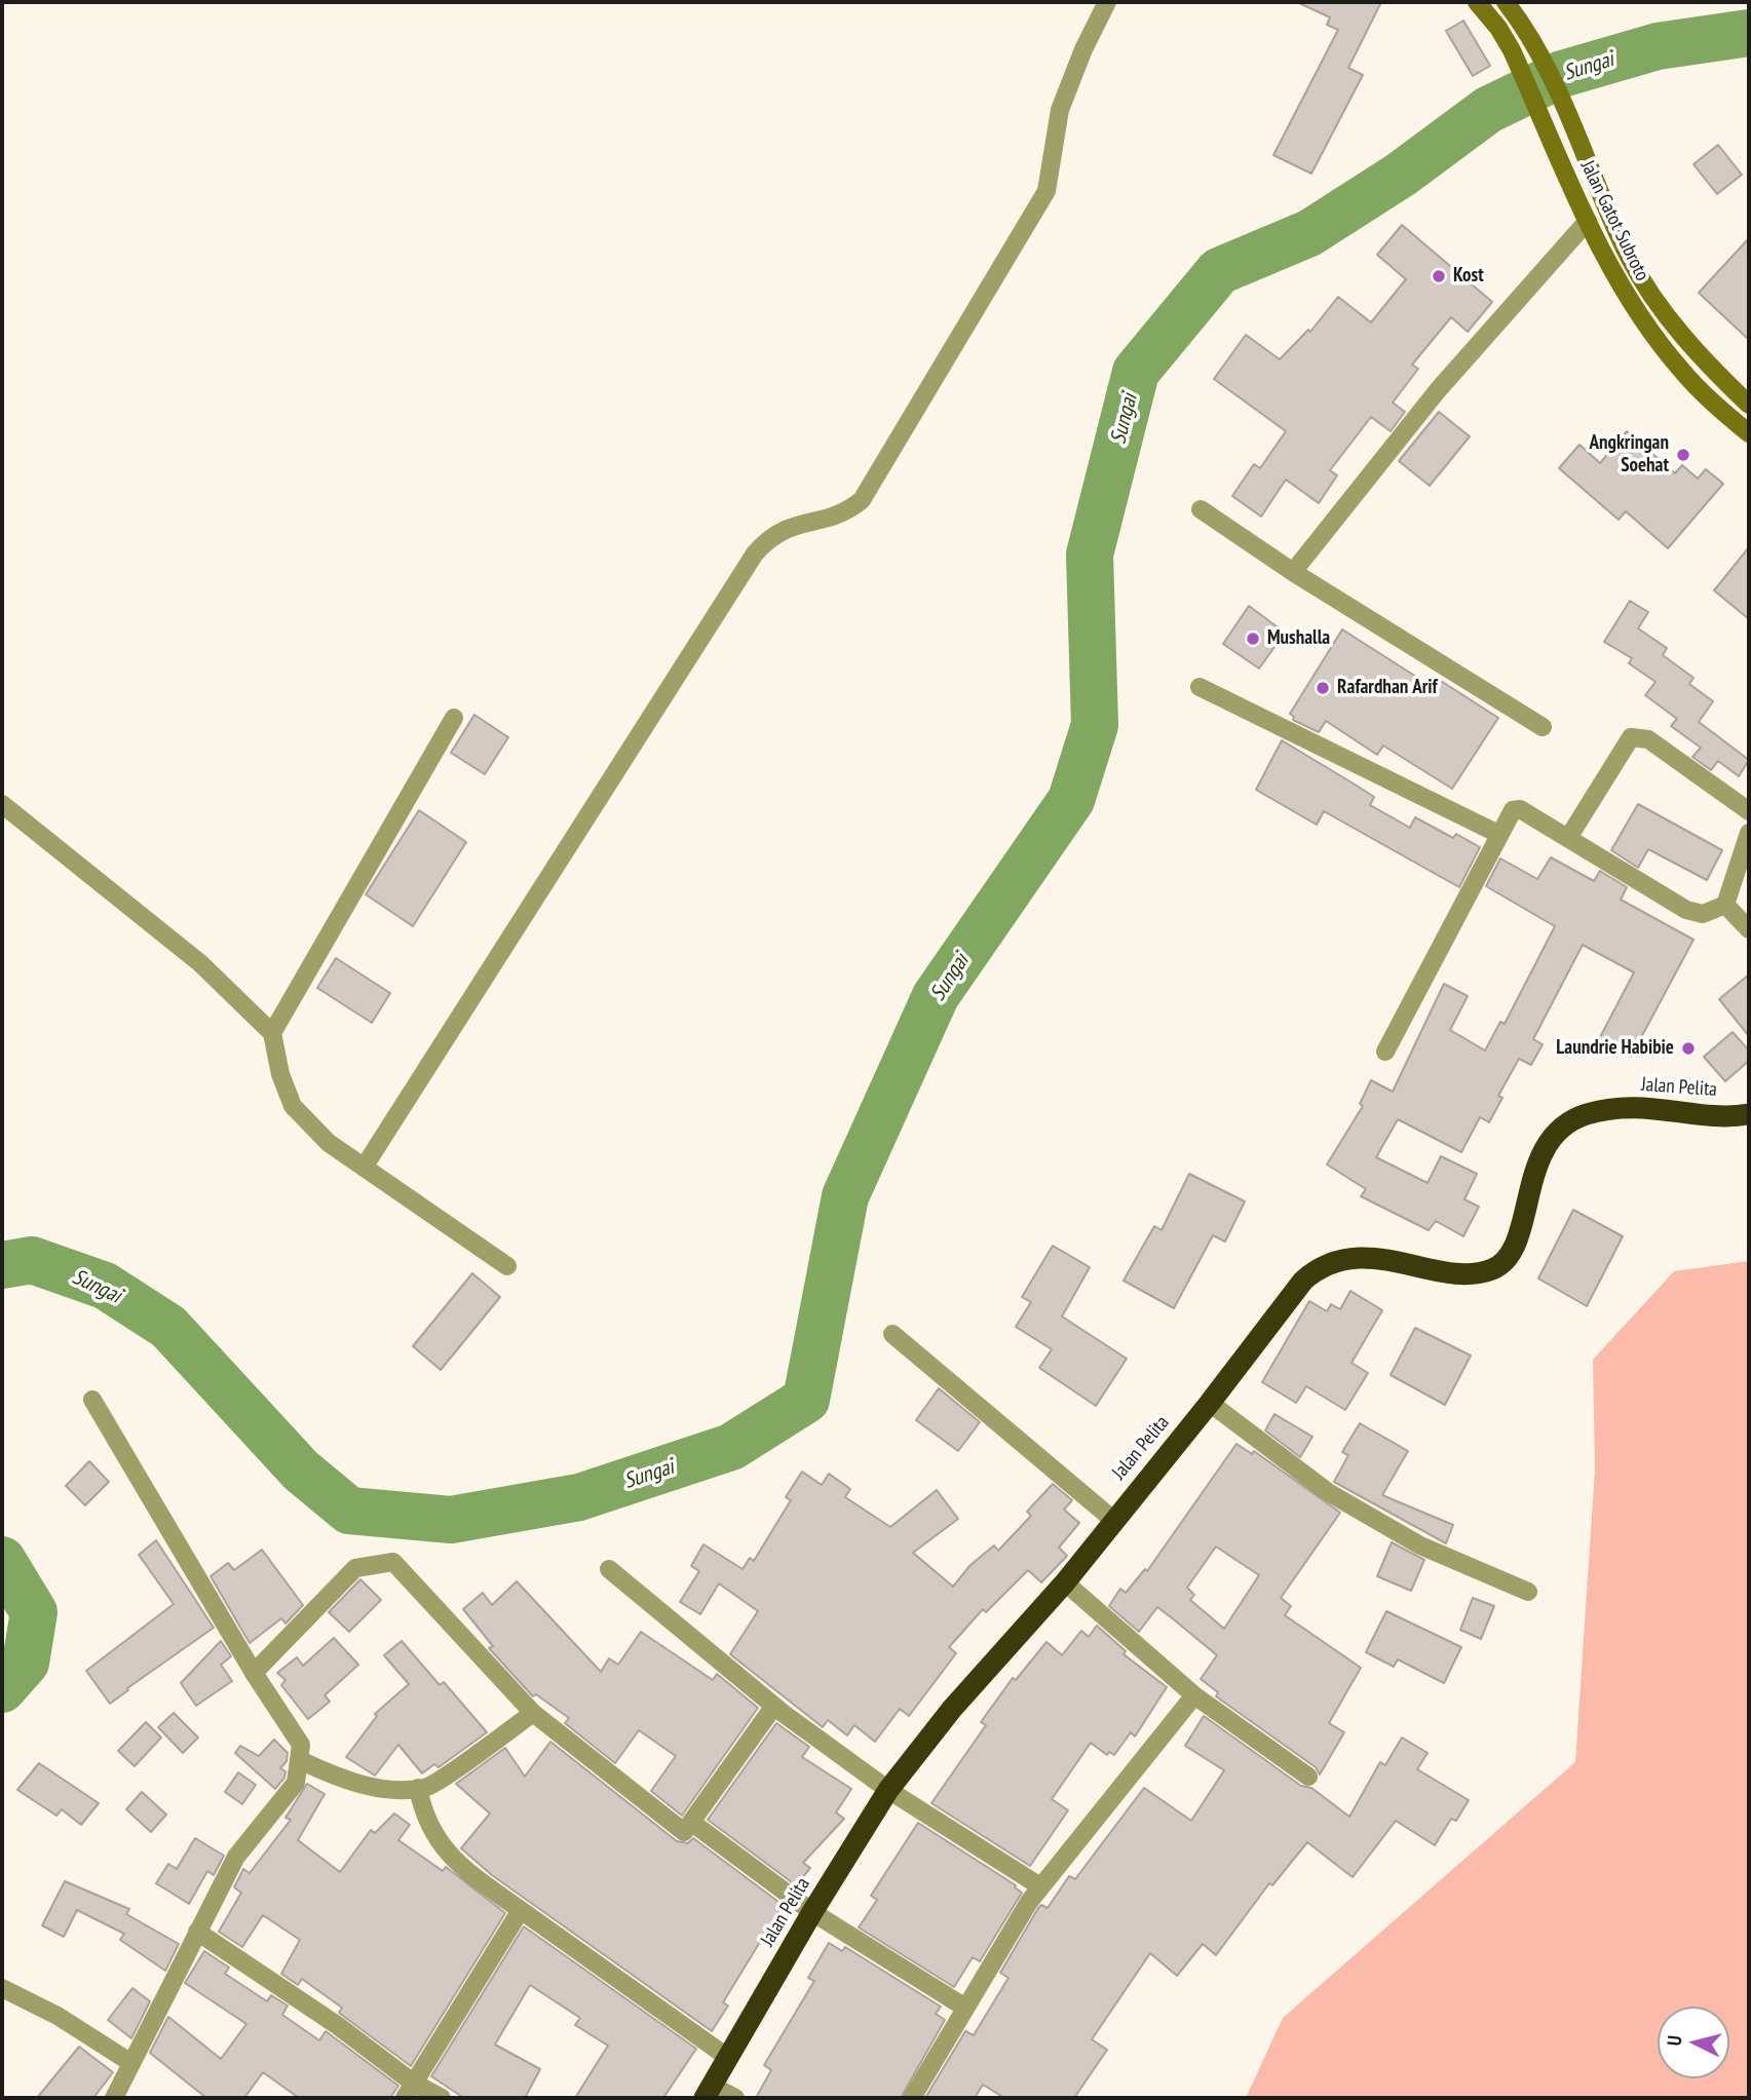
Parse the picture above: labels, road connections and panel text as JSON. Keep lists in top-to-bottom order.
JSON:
{
  "streets": {
    "highway": ["Jalan Pelita"],
    "street": ["Jalan Gatot Subroto"]
  },
  "water": ["Sungai"],
  "places": [
    "Kost",
    "Angkringan Soehat",
    "Mushalla",
    "Rafardhan Arif",
    "Laundrie Habibie"
  ],
  "north": "left"
}
